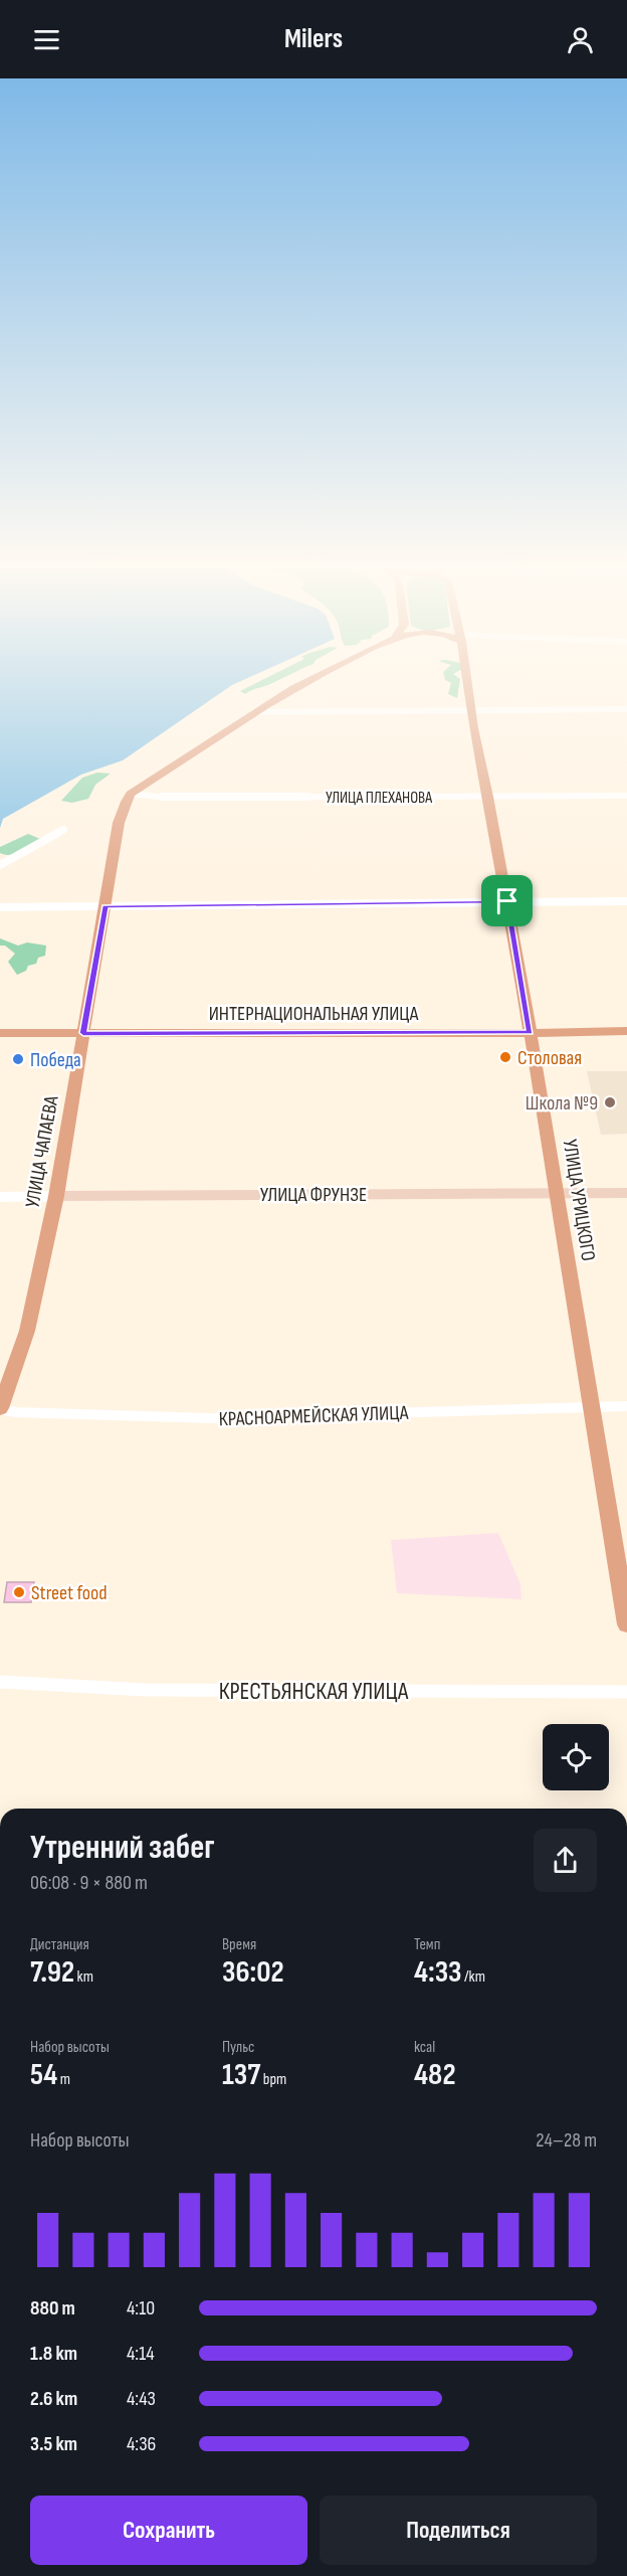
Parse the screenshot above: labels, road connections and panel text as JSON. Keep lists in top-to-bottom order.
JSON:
{
  "streets": {
    "main road": ["ИНТЕРНАЦИОНАЛЬНАЯ УЛИЦА", "УЛИЦА ЧАПАЕВА", "УЛИЦА УРИЦКОГО"],
    "street": [
      "УЛИЦА ПЛЕХАНОВА",
      "УЛИЦА ФРУНЗЕ",
      "КРАСНОАРМЕЙСКАЯ УЛИЦА",
      "КРЕСТЬЯНСКАЯ УЛИЦА"
    ]
  },
  "crossings": [
    ["УЛИЦА ПЛЕХАНОВА", "УЛИЦА ЧАПАЕВА"],
    ["УЛИЦА ПЛЕХАНОВА", "УЛИЦА УРИЦКОГО"],
    ["ИНТЕРНАЦИОНАЛЬНАЯ УЛИЦА", "УЛИЦА ЧАПАЕВА"],
    ["ИНТЕРНАЦИОНАЛЬНАЯ УЛИЦА", "УЛИЦА УРИЦКОГО"],
    ["УЛИЦА ЧАПАЕВА", "УЛИЦА ФРУНЗЕ"],
    ["УЛИЦА ЧАПАЕВА", "КРАСНОАРМЕЙСКАЯ УЛИЦА"],
    ["УЛИЦА ФРУНЗЕ", "УЛИЦА УРИЦКОГО"],
    ["УЛИЦА УРИЦКОГО", "КРАСНОАРМЕЙСКАЯ УЛИЦА"]
  ],
  "places": [
    "Столовая",
    "Победа",
    "Школа №9",
    "Street food"
  ],
  "page": {
    "header": "Milers",
    "heading": ["Утренний забег", "06:08 · 9 × 880 m"],
    "stats": [
      ["Дистанция", "7.92 km"],
      ["Время", "36:02"],
      ["Темп", "4:33 /km"],
      ["Набор высоты", "54 m"],
      ["Пульс", "137 bpm"],
      ["kcal", "482"]
    ],
    "chart": ["Набор высоты", "24–28 m"],
    "list": [
      {
        "name": "880 m",
        "note": "4:10"
      },
      {
        "name": "1.8 km",
        "note": "4:14"
      },
      {
        "name": "2.6 km",
        "note": "4:43"
      },
      {
        "name": "3.5 km",
        "note": "4:36"
      }
    ],
    "buttons": ["Сохранить", "Поделиться"]
  }
}
